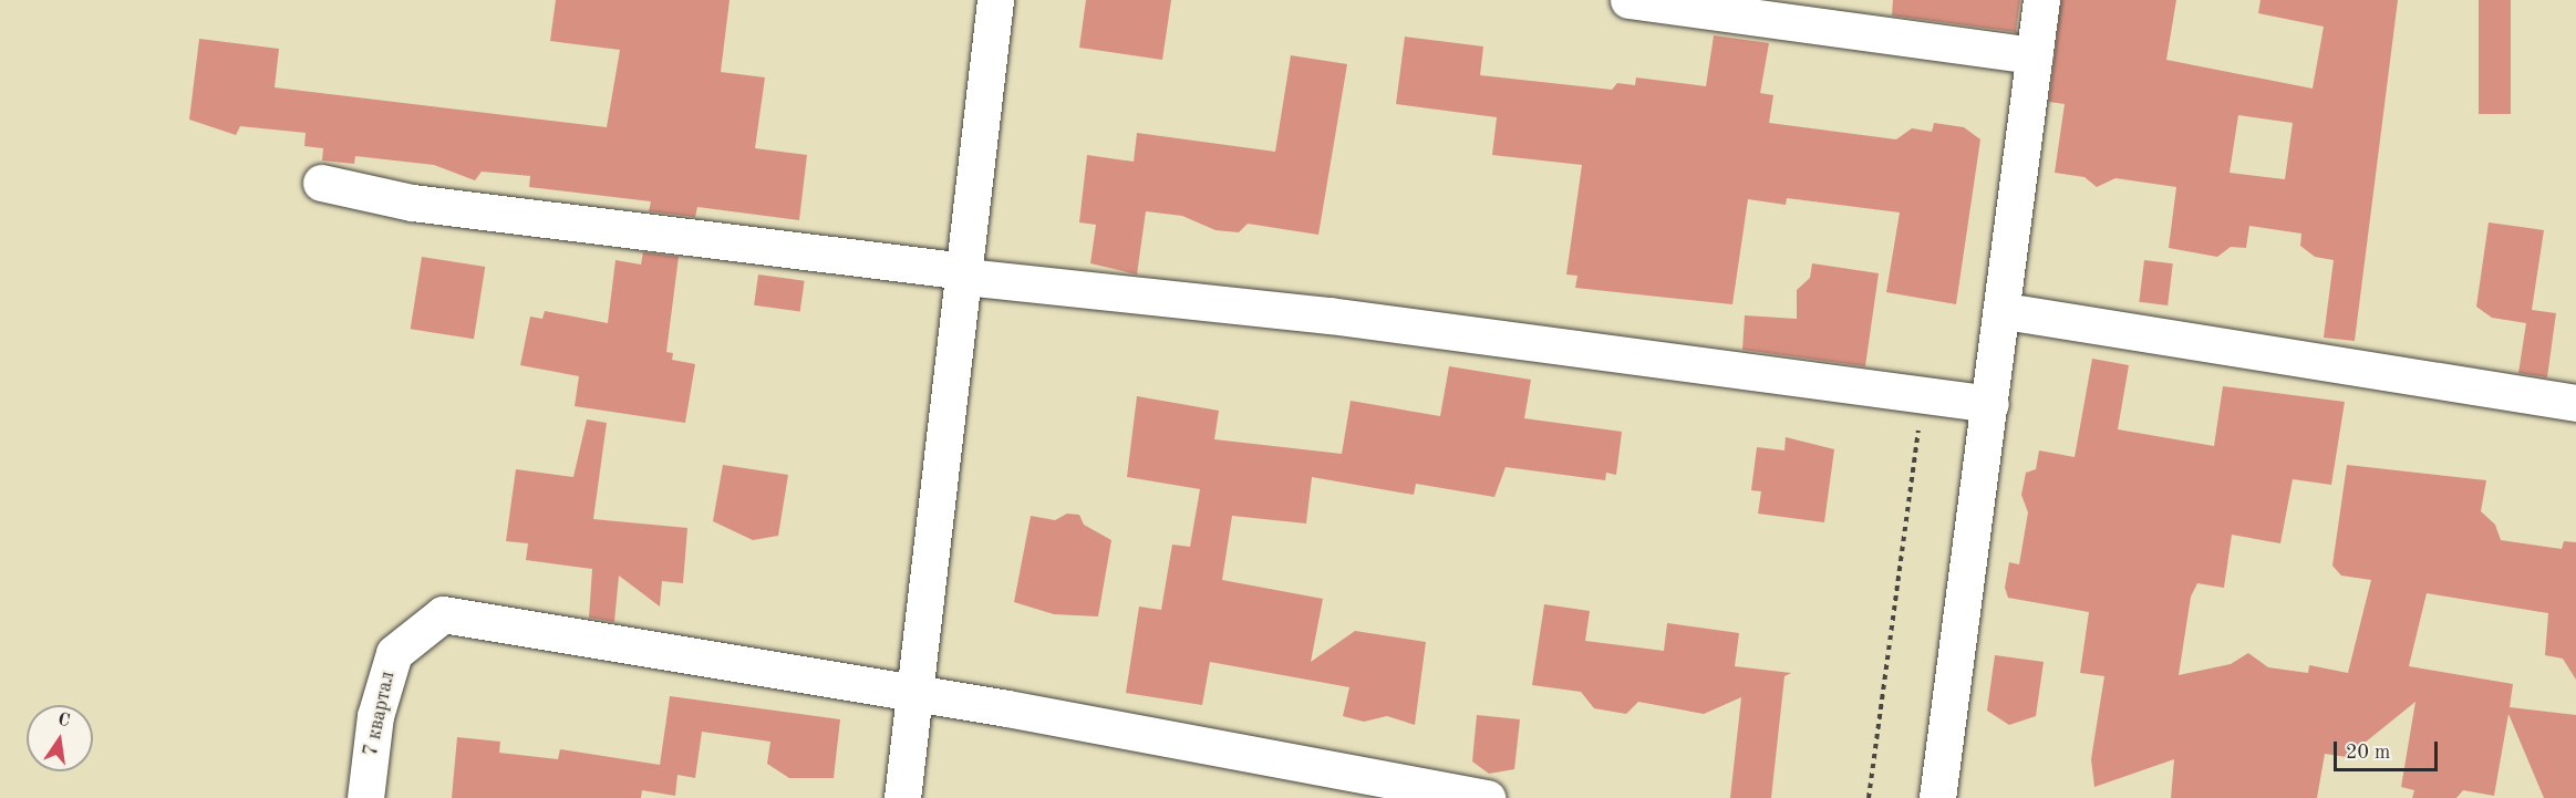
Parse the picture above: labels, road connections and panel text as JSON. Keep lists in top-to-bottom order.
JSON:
{
  "streets": {
    "street": ["7 квартал"]
  },
  "scale_bar": "20 m",
  "north": "top"
}
